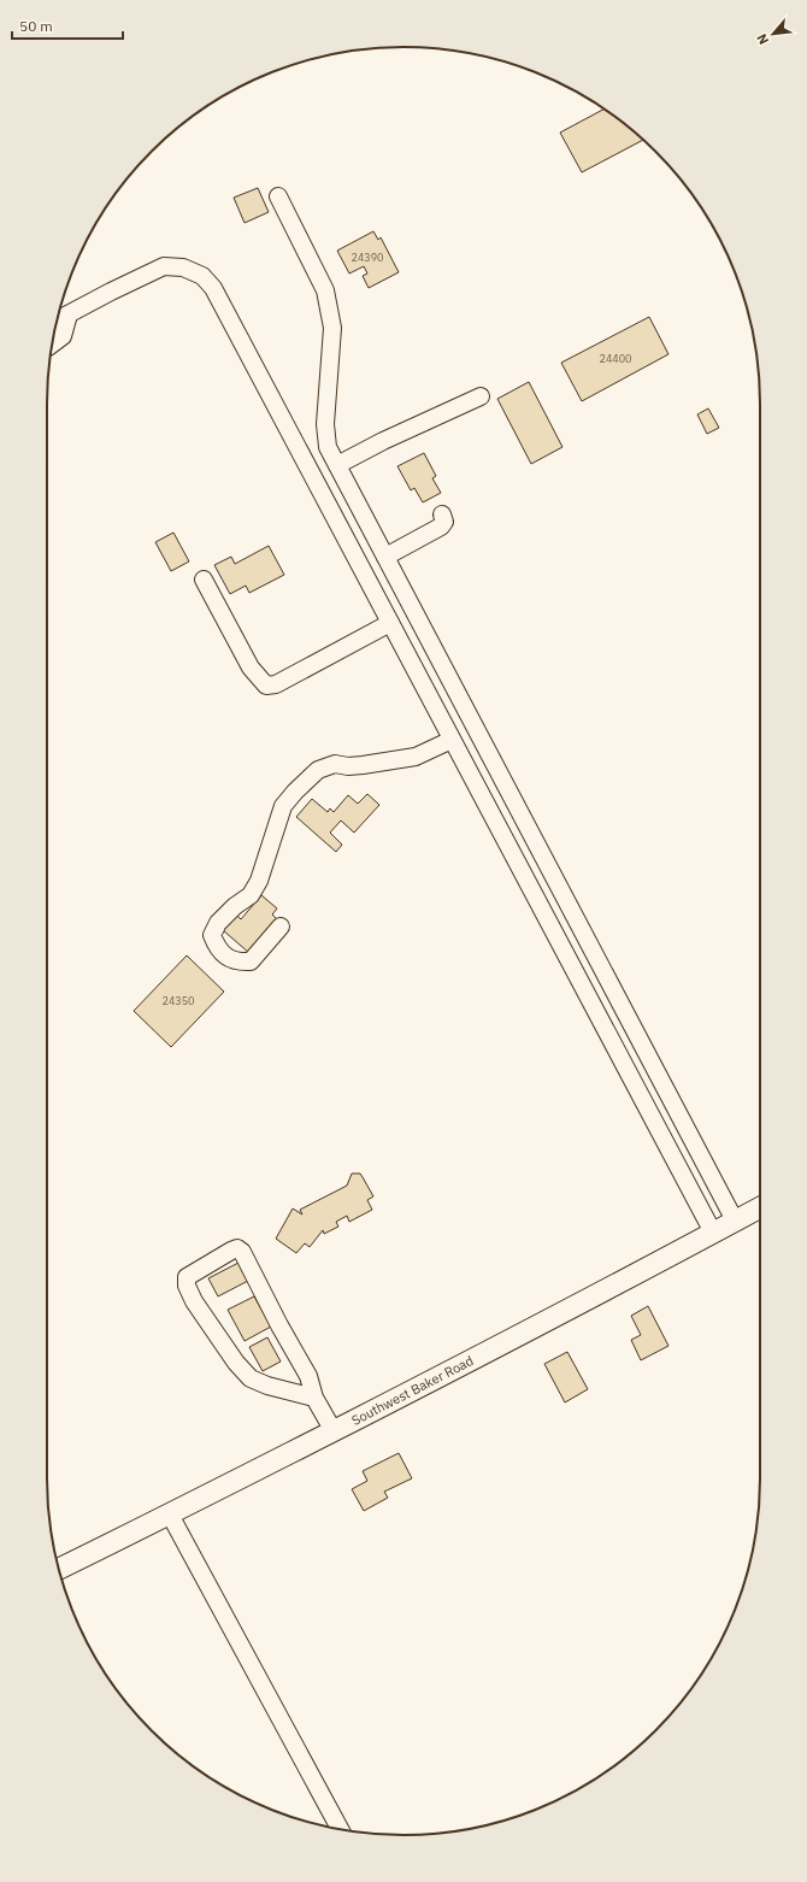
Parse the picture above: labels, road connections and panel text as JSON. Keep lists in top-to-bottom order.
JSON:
{
  "streets": {
    "main road": ["Southwest Baker Road"]
  },
  "house_numbers": ["24390", "24400", "24350"],
  "scale_bar": "50 m",
  "north": "bottom left"
}
